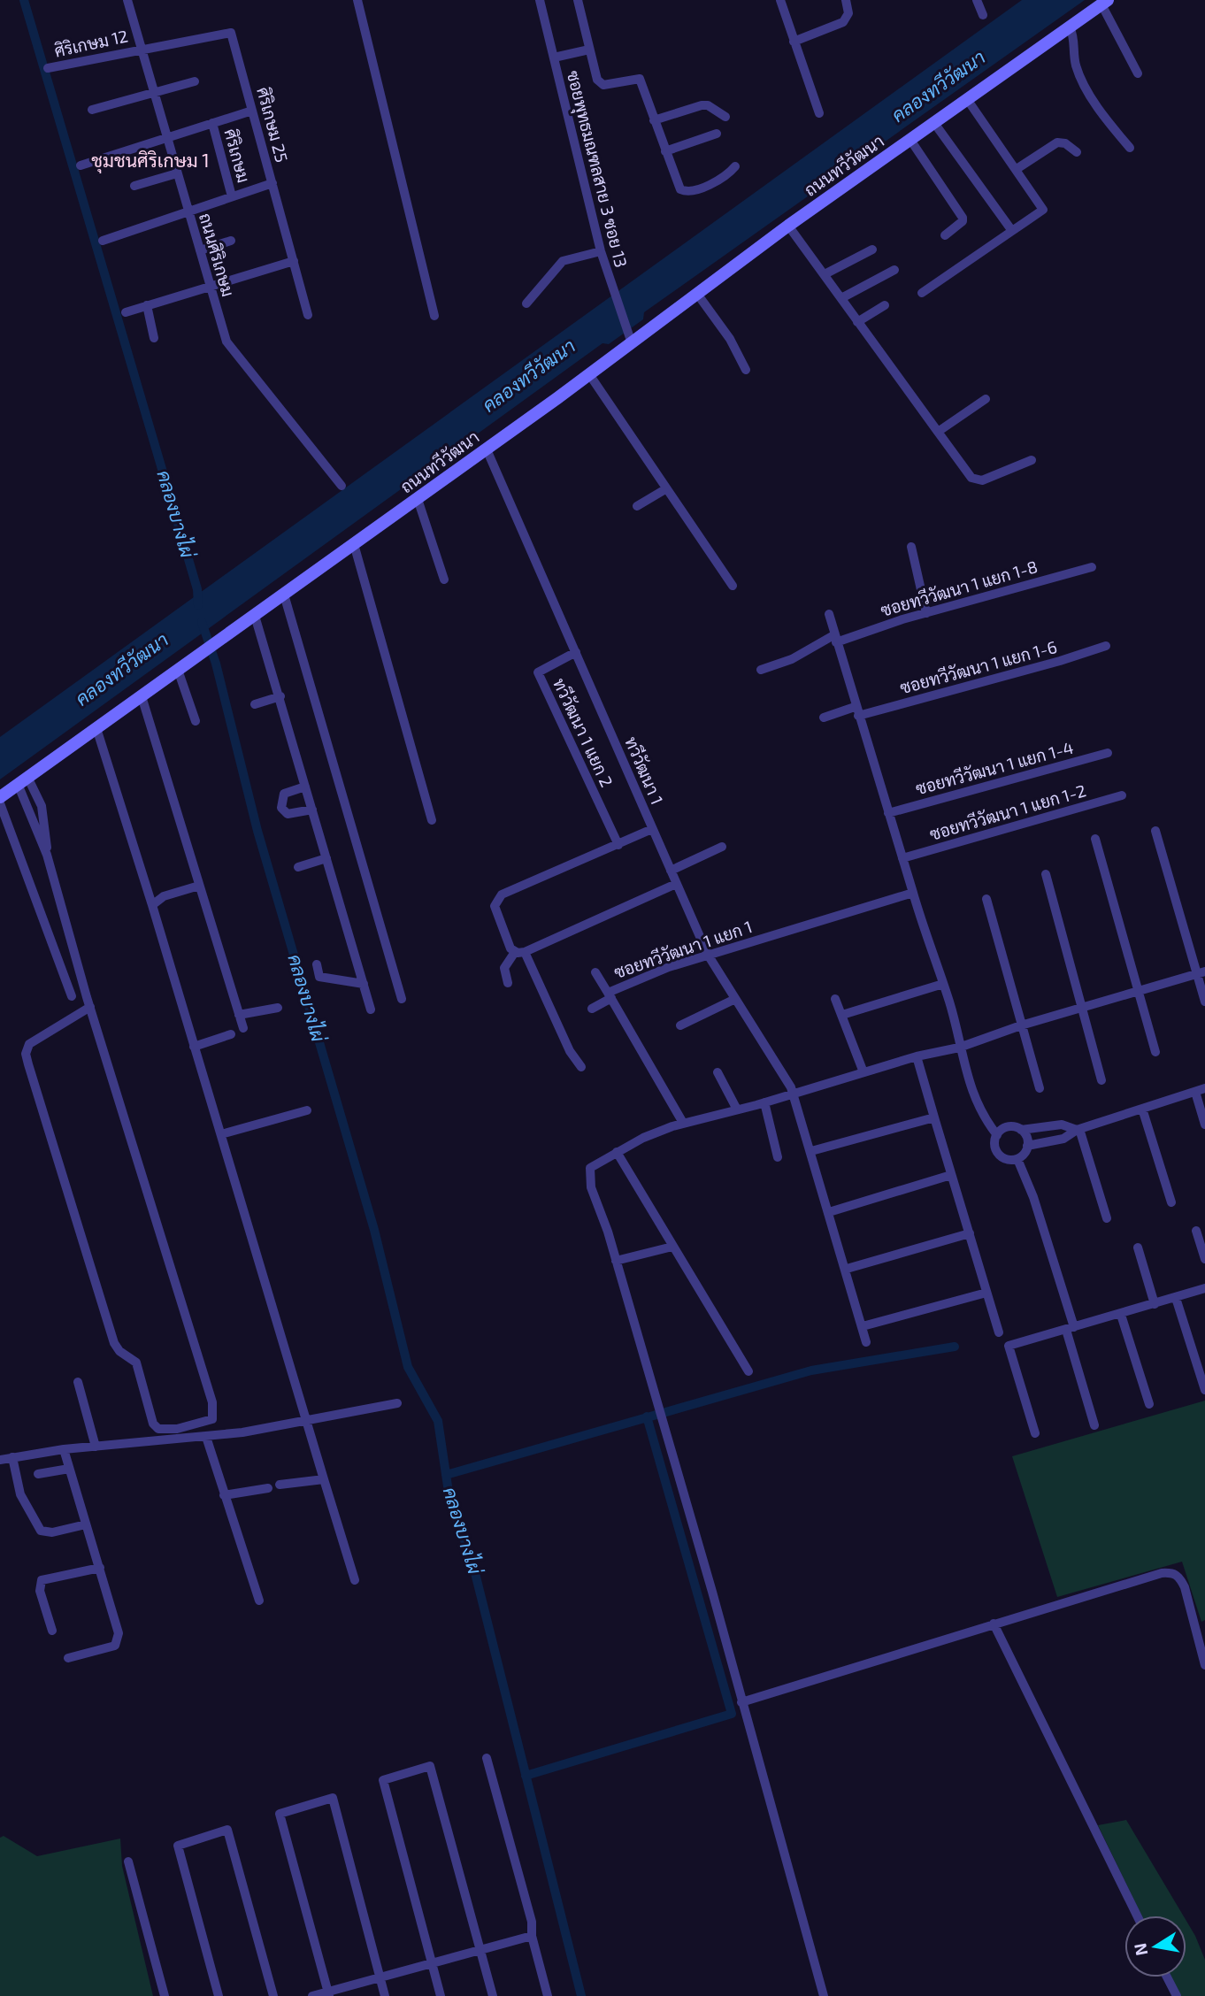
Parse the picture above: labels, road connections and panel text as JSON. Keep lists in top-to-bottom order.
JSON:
{
  "streets": {
    "main road": ["ถนนทวีวัฒนา"],
    "street": [
      "ศิริเกษม 12",
      "ศิริเกษม 25",
      "ศิริเกษม",
      "ซอยพุทธมณฑลสาย 3 ซอย 13",
      "ถนนศิริเกษม",
      "ซอยทวีวัฒนา 1 แยก 1-8",
      "ซอยทวีวัฒนา 1 แยก 1-6",
      "ทวีวัฒนา 1 แยก 2",
      "ซอยทวีวัฒนา 1 แยก 1-4",
      "ทวีวัฒนา 1",
      "ซอยทวีวัฒนา 1 แยก 1-2",
      "ซอยทวีวัฒนา 1 แยก 1"
    ]
  },
  "crossings": [
    ["ศิริเกษม 12", "ศิริเกษม 25"],
    ["ศิริเกษม 12", "ถนนศิริเกษม"],
    ["ศิริเกษม 25", "ถนนศิริเกษม"],
    ["ถนนทวีวัฒนา", "ซอยพุทธมณฑลสาย 3 ซอย 13"],
    ["ถนนทวีวัฒนา", "ทวีวัฒนา 1"],
    ["ทวีวัฒนา 1 แยก 2", "ทวีวัฒนา 1"],
    ["ทวีวัฒนา 1", "ซอยทวีวัฒนา 1 แยก 1"]
  ],
  "districts": ["ชุมชนศิริเกษม 1"],
  "water": ["คลองทวีวัฒนา", "คลองบางไผ่"],
  "north": "left"
}
